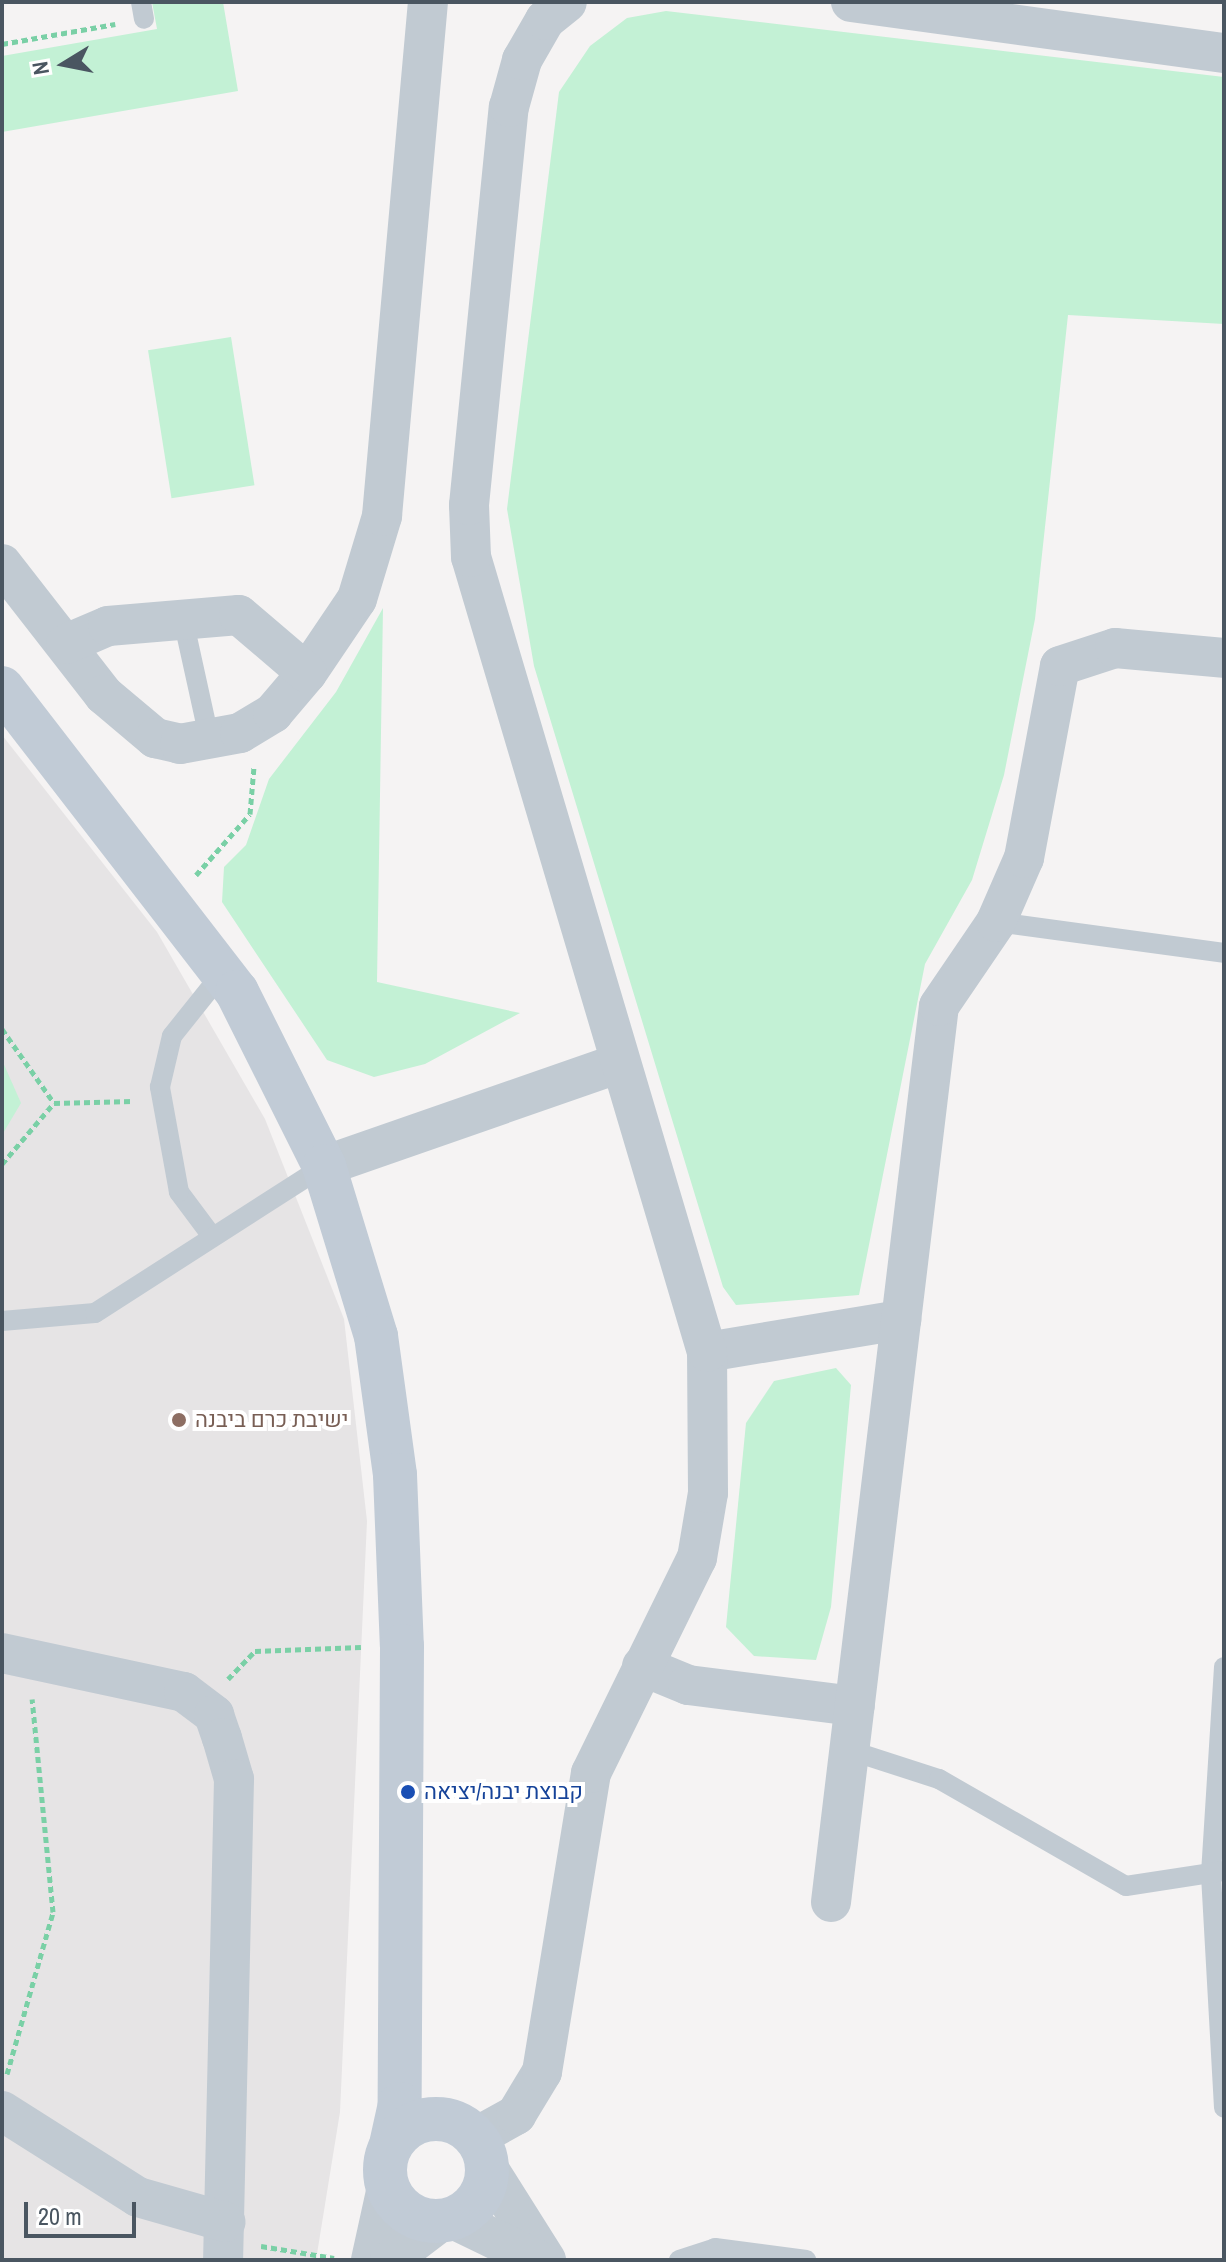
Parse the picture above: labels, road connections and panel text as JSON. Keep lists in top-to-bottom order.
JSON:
{
  "places": ["ישיבת כרם ביבנה", "קבוצת יבנה/יציאה"],
  "scale_bar": "20 m",
  "north": "left"
}
